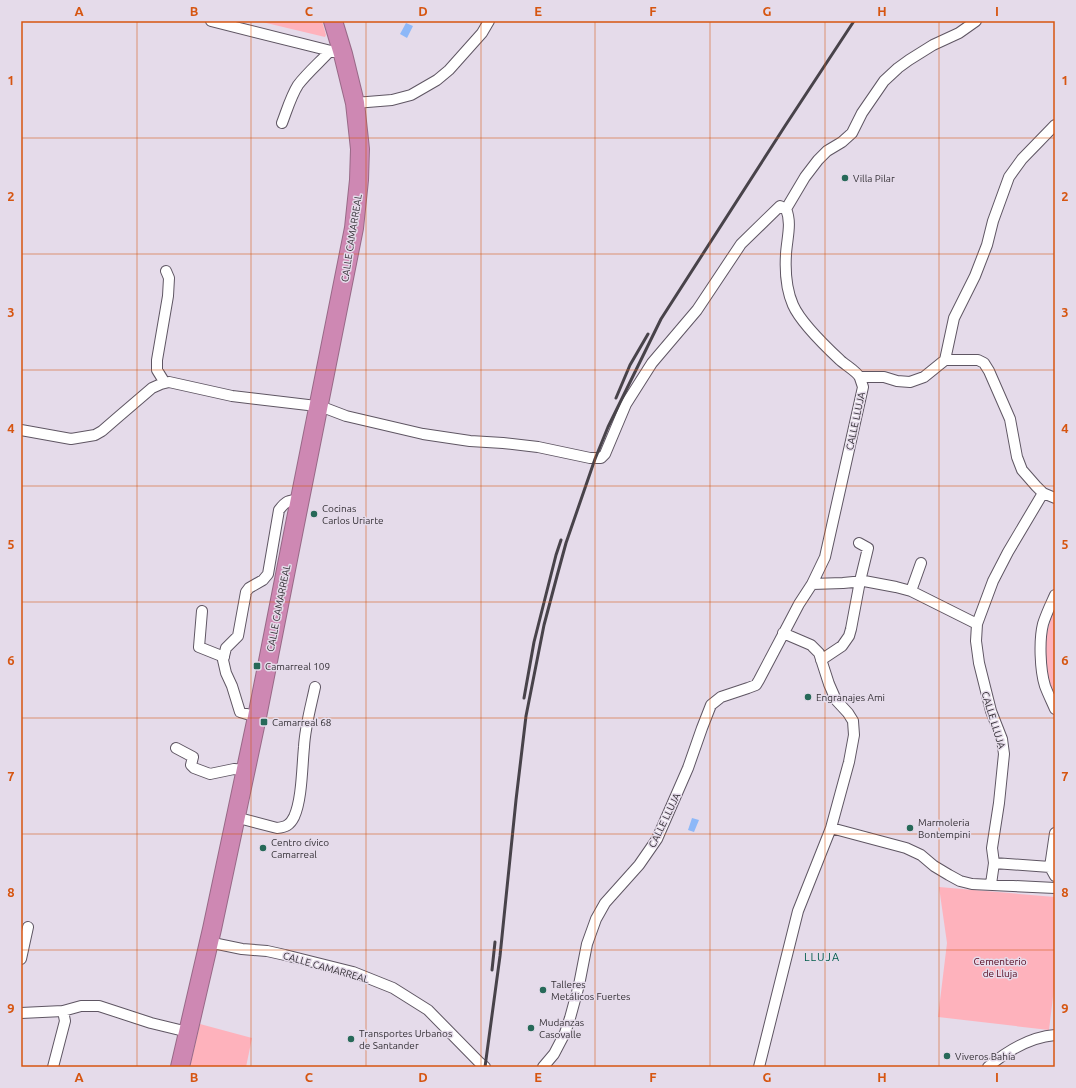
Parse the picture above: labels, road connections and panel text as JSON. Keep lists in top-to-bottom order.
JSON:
{
  "streets": {
    "highway": ["CALLE CAMARREAL"],
    "street": ["CALLE LLUJA"]
  },
  "districts": ["LLUJA"],
  "parks": ["Cementerio de Lluja"],
  "places": {
    "other": [
      "Villa Pilar",
      "Cocinas Carlos Uriarte",
      "Engranajes Ami",
      "Marmoleria Bontempini",
      "Centro cívico Camarreal",
      "Talleres Metálicos Fuertes",
      "Mudanzas Casovalle",
      "Transportes Urbanos de Santander",
      "Viveros Bahía"
    ],
    "transit": ["Camarreal 109", "Camarreal 68"]
  },
  "grid": {
    "columns": [
      "A",
      "B",
      "C",
      "D",
      "E",
      "F",
      "G",
      "H",
      "I"
    ],
    "rows": [
      "1",
      "2",
      "3",
      "4",
      "5",
      "6",
      "7",
      "8",
      "9"
    ]
  }
}
